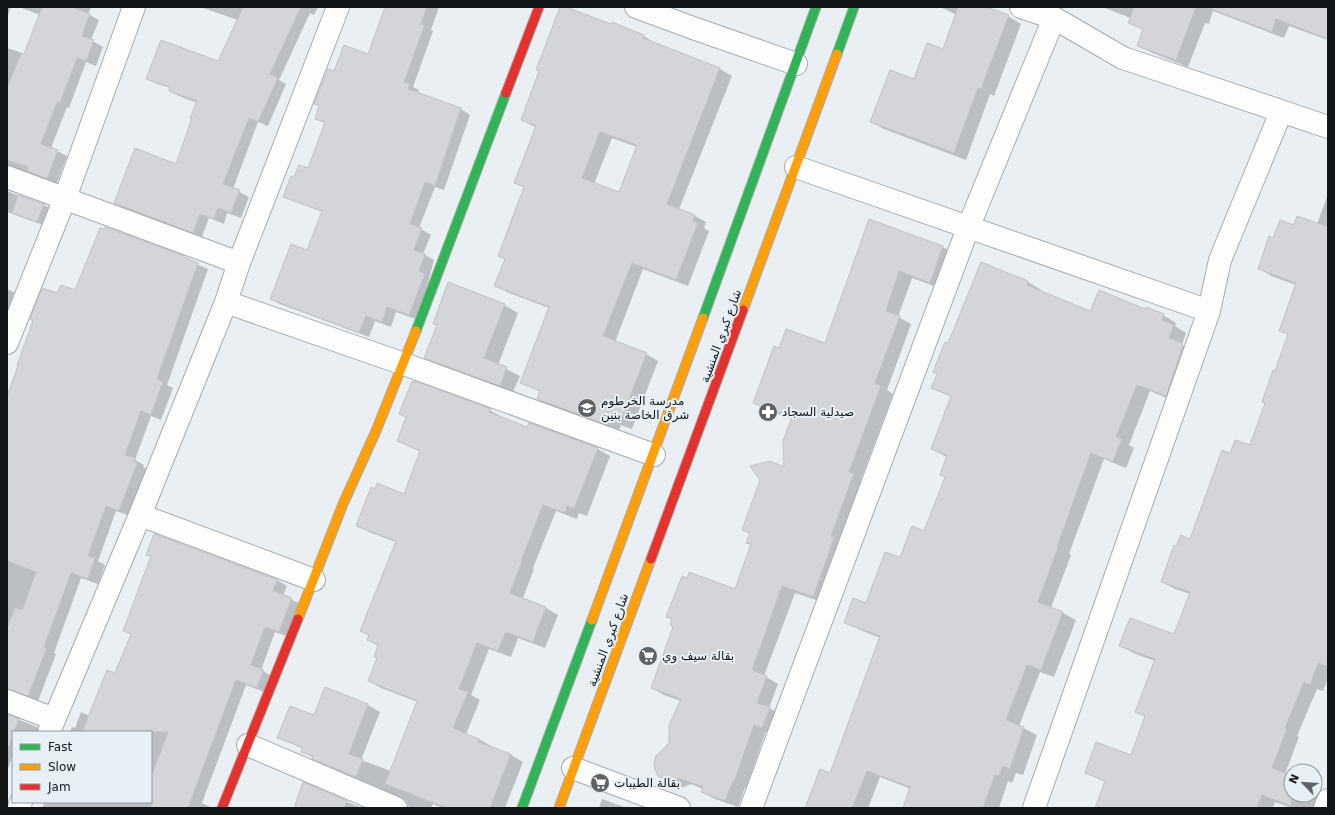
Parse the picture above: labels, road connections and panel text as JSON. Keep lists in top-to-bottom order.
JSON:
{
  "streets": {
    "main road": ["شارع كبري المنشية"]
  },
  "places": {
    "school or university": ["مدرسة الخرطوم شرق الخاصة بنين"],
    "pharmacy": ["صيدلية السجاد"],
    "supermarket": ["بقالة سيف وي", "بقالة الطيبات"]
  },
  "legend": ["Fast", "Slow", "Jam"],
  "north": "top left"
}
